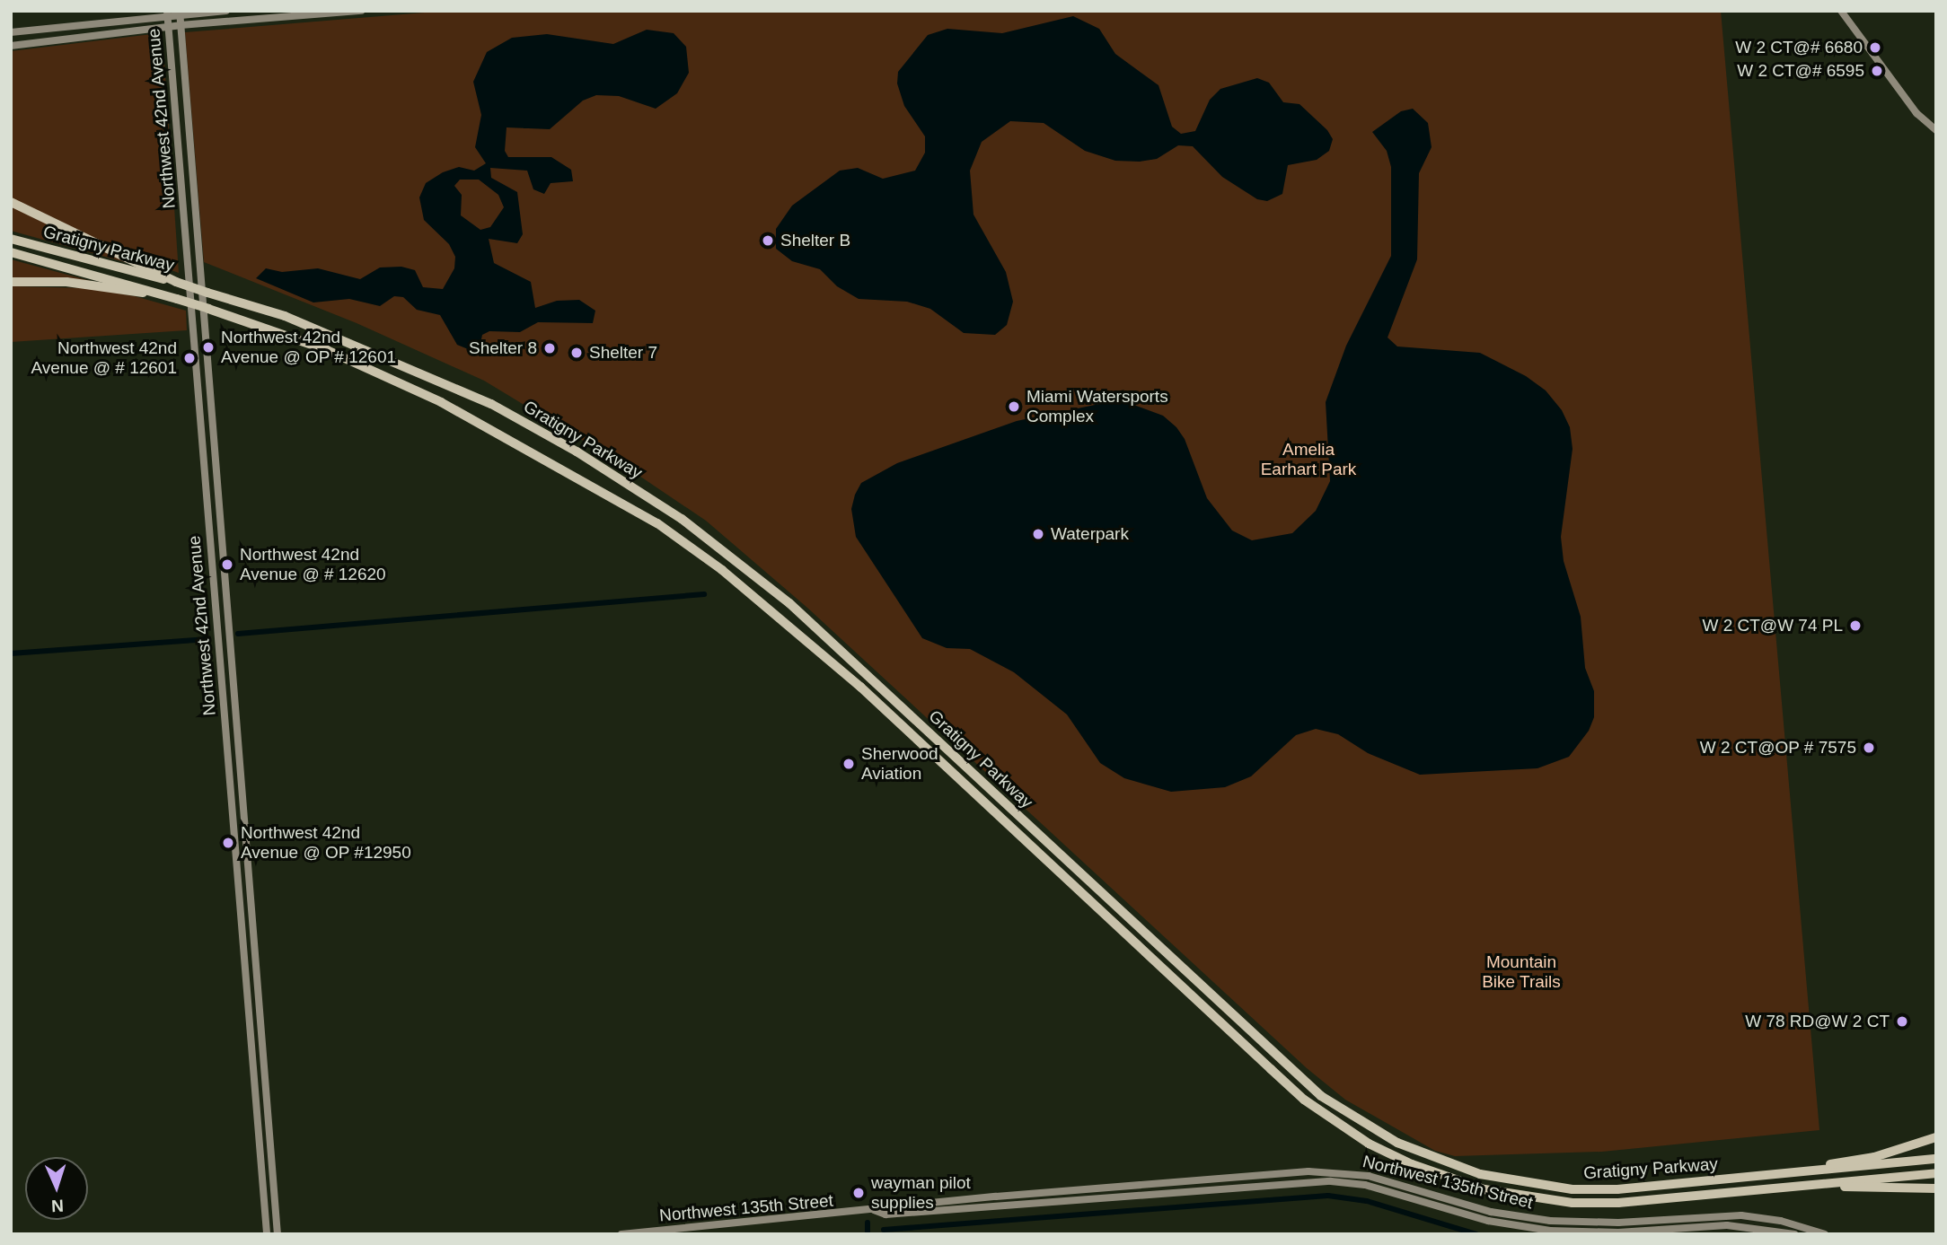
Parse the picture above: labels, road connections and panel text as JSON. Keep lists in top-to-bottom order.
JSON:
{
  "streets": {
    "highway": ["Gratigny Parkway"],
    "main road": ["Northwest 42nd Avenue", "Northwest 135th Street"]
  },
  "parks": ["Amelia Earhart Park", "Mountain Bike Trails"],
  "places": [
    "W 2 CT@# 6680",
    "W 2 CT@# 6595",
    "Shelter B",
    "Northwest 42nd Avenue @ OP # 12601",
    "Shelter 8",
    "Shelter 7",
    "Northwest 42nd Avenue @ # 12601",
    "Miami Watersports Complex",
    "Waterpark",
    "Northwest 42nd Avenue @ # 12620",
    "W 2 CT@W 74 PL",
    "W 2 CT@OP # 7575",
    "Sherwood Aviation",
    "Northwest 42nd Avenue @ OP #12950",
    "W 78 RD@W 2 CT",
    "wayman pilot supplies"
  ],
  "north": "bottom"
}
